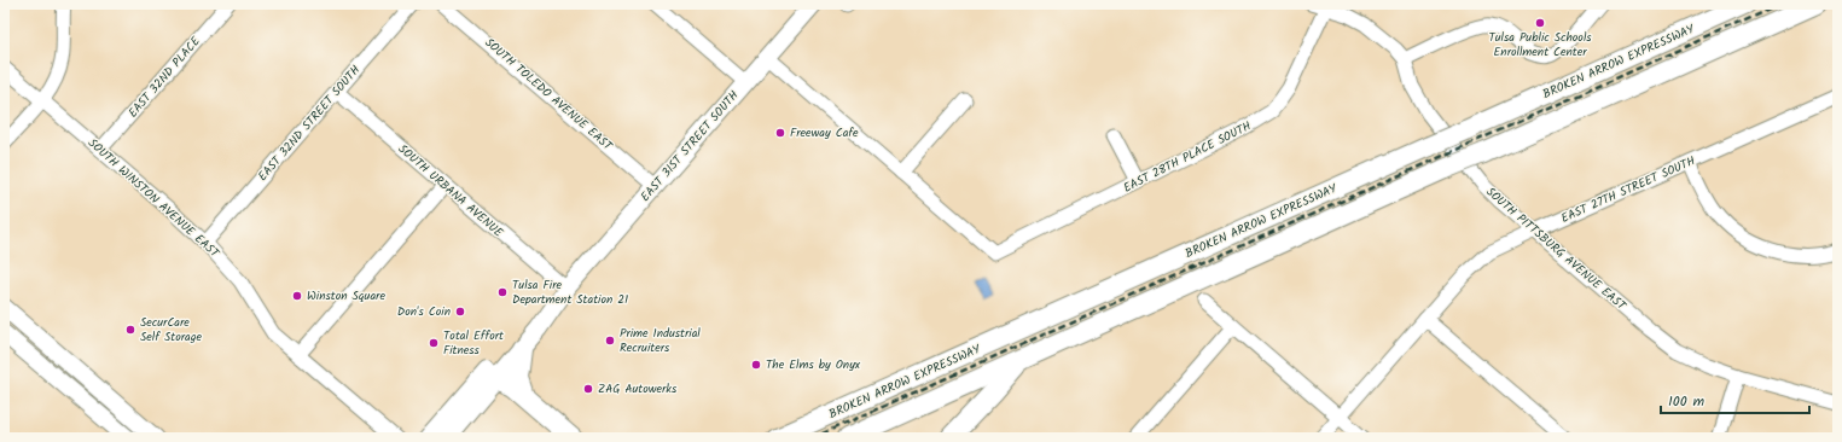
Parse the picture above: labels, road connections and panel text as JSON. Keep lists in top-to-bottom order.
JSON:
{
  "streets": {
    "highway": ["BROKEN ARROW EXPRESSWAY"],
    "main road": ["EAST 31ST STREET SOUTH"],
    "street": [
      "EAST 32ND PLACE",
      "SOUTH TOLEDO AVENUE EAST",
      "EAST 32ND STREET SOUTH",
      "EAST 28TH PLACE SOUTH",
      "EAST 27TH STREET SOUTH",
      "SOUTH URBANA AVENUE",
      "SOUTH WINSTON AVENUE EAST",
      "SOUTH PITTSBURG AVENUE EAST"
    ]
  },
  "crossings": [
    ["EAST 32ND PLACE", "SOUTH WINSTON AVENUE EAST"],
    ["SOUTH TOLEDO AVENUE EAST", "EAST 31ST STREET SOUTH"],
    ["EAST 32ND STREET SOUTH", "SOUTH URBANA AVENUE"],
    ["EAST 32ND STREET SOUTH", "SOUTH WINSTON AVENUE EAST"],
    ["EAST 31ST STREET SOUTH", "SOUTH URBANA AVENUE"],
    ["EAST 28TH PLACE SOUTH", "SOUTH PITTSBURG AVENUE EAST"],
    ["EAST 27TH STREET SOUTH", "SOUTH PITTSBURG AVENUE EAST"]
  ],
  "places": [
    "Tulsa Public Schools Enrollment Center",
    "Freeway Cafe",
    "Tulsa Fire Department Station 21",
    "Winston Square",
    "Don's Coin",
    "SecurCare Self Storage",
    "Prime Industrial Recruiters",
    "Total Effort Fitness",
    "The Elms by Onyx",
    "ZAG Autowerks"
  ],
  "scale_bar": "100 m"
}
